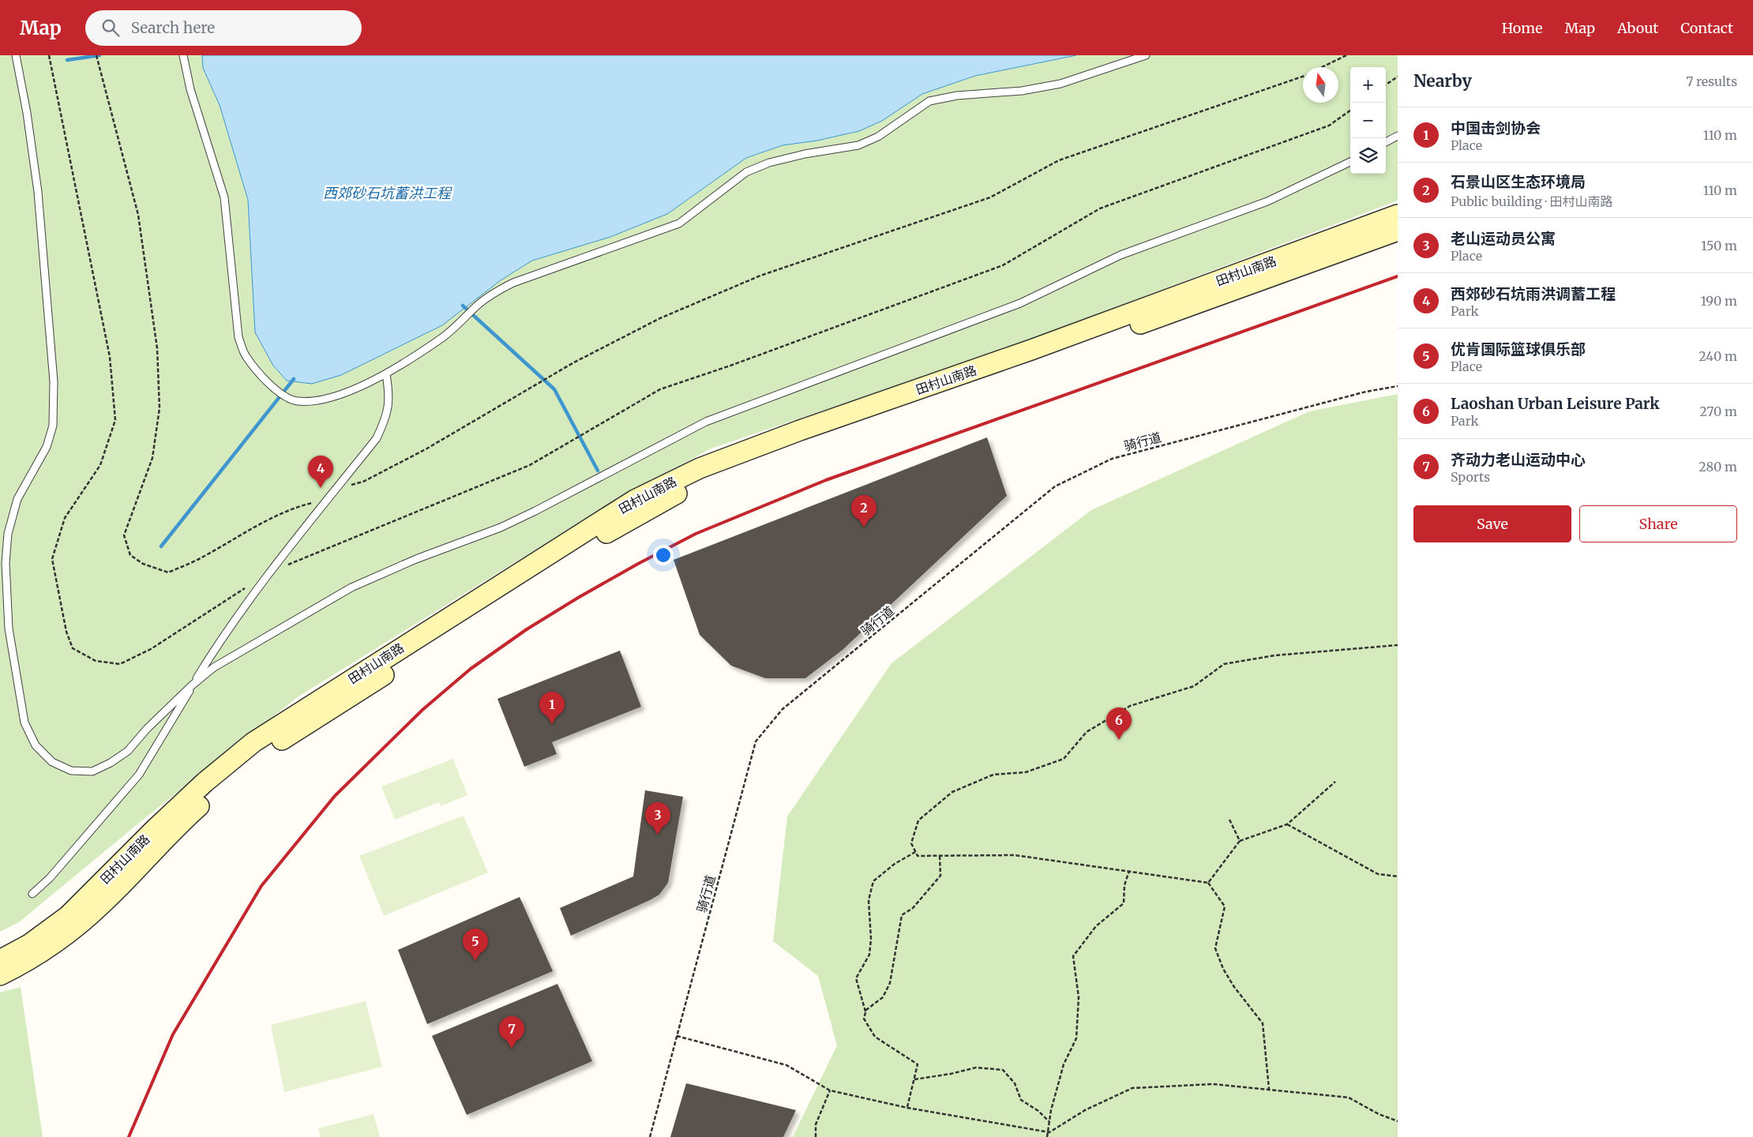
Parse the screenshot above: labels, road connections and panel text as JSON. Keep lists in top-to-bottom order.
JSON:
{
  "streets": {
    "main road": ["田村山南路"],
    "path": ["骑行道"]
  },
  "water": ["西郊砂石坑蓄洪工程"],
  "north": "top",
  "page": {
    "header": "Map",
    "search": "Search here",
    "nav": [
      "Home",
      "Map",
      "About",
      "Contact"
    ],
    "heading": ["Nearby", "7 results"],
    "map_buttons": ["+", "−"],
    "list": [
      {
        "mark": "1",
        "name": "中国击剑协会",
        "note": "Place",
        "value": "110 m"
      },
      {
        "mark": "2",
        "name": "石景山区生态环境局",
        "note": "Public building · 田村山南路",
        "value": "110 m"
      },
      {
        "mark": "3",
        "name": "老山运动员公寓",
        "note": "Place",
        "value": "150 m"
      },
      {
        "mark": "4",
        "name": "西郊砂石坑雨洪调蓄工程",
        "note": "Park",
        "value": "190 m"
      },
      {
        "mark": "5",
        "name": "优肯国际篮球俱乐部",
        "note": "Place",
        "value": "240 m"
      },
      {
        "mark": "6",
        "name": "Laoshan Urban Leisure Park",
        "note": "Park",
        "value": "270 m"
      },
      {
        "mark": "7",
        "name": "齐动力老山运动中心",
        "note": "Sports",
        "value": "280 m"
      }
    ],
    "pins": [
      "4",
      "2",
      "1",
      "6",
      "3",
      "5",
      "7"
    ],
    "buttons": ["Save", "Share"]
  }
}
